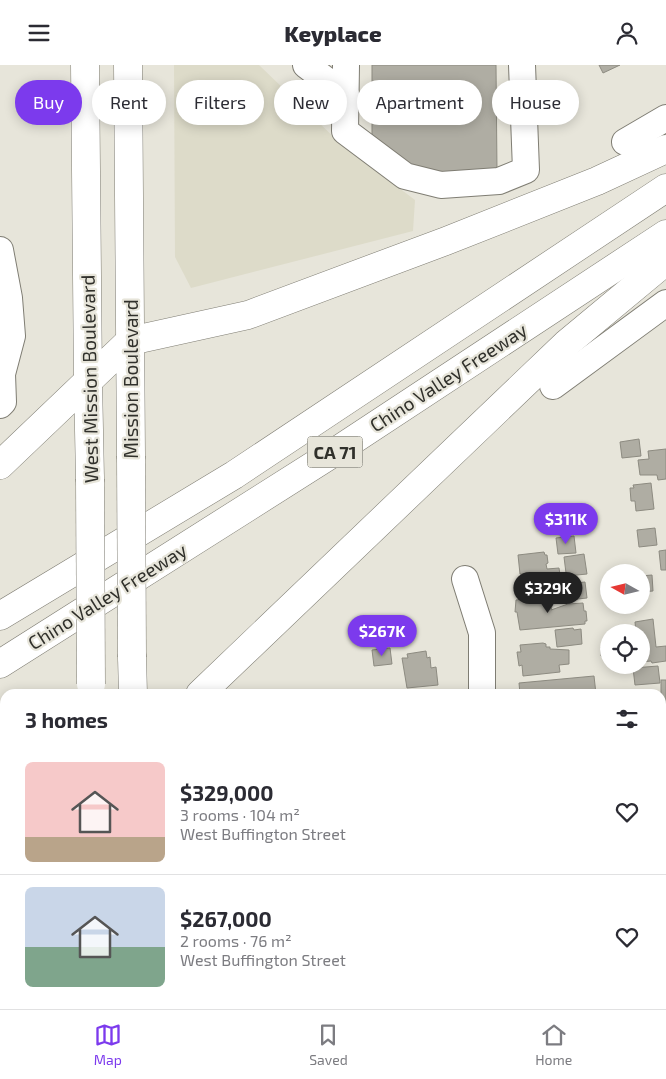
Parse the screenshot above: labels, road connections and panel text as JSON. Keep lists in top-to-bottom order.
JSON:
{
  "streets": {
    "main road": [
      "Chino Valley Freeway",
      "West Mission Boulevard",
      "Mission Boulevard",
      "CA 71"
    ]
  },
  "north": "left",
  "page": {
    "header": "Keyplace",
    "chip": [
      "Buy",
      "Rent",
      "Filters",
      "New",
      "Apartment",
      "House"
    ],
    "price": ["$311K", "$329K", "$267K"],
    "heading": "3 homes",
    "list": [
      {
        "name": "$329,000",
        "note": "3 rooms · 104 m² · West Buffington Street"
      },
      {
        "name": "$267,000",
        "note": "2 rooms · 76 m² · West Buffington Street"
      }
    ],
    "tabs": ["Map", "Saved", "Home"]
  }
}
